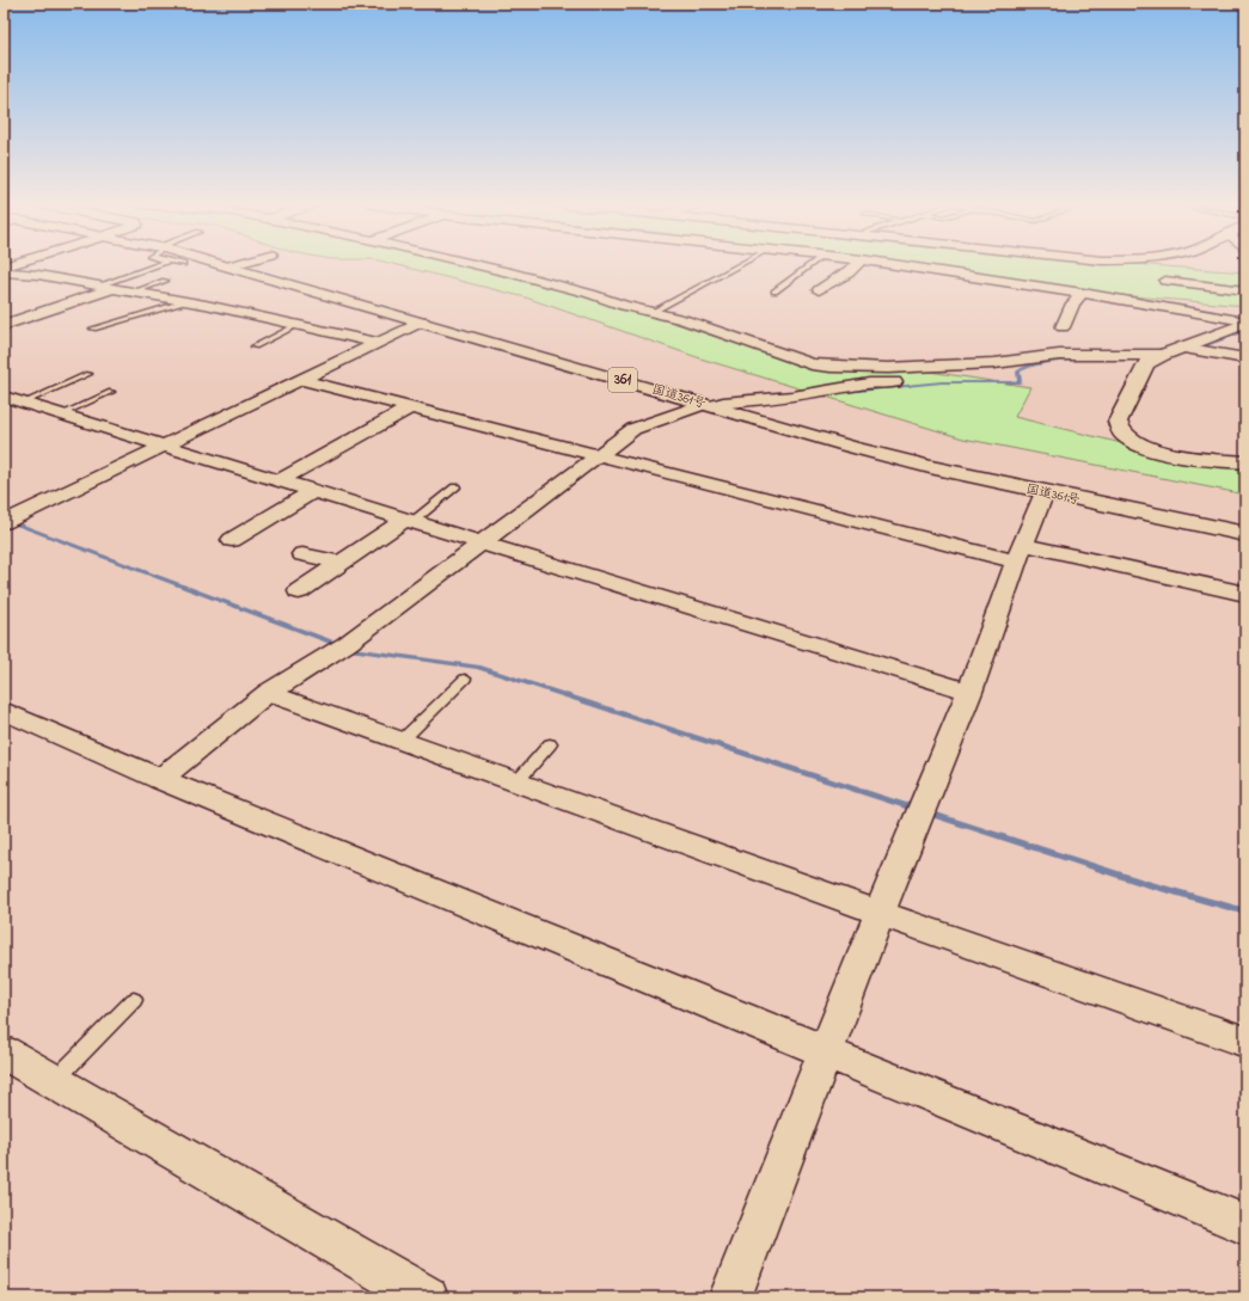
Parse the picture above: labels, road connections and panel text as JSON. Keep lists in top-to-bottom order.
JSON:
{
  "streets": {
    "main road": ["361", "国道361号"]
  }
}
